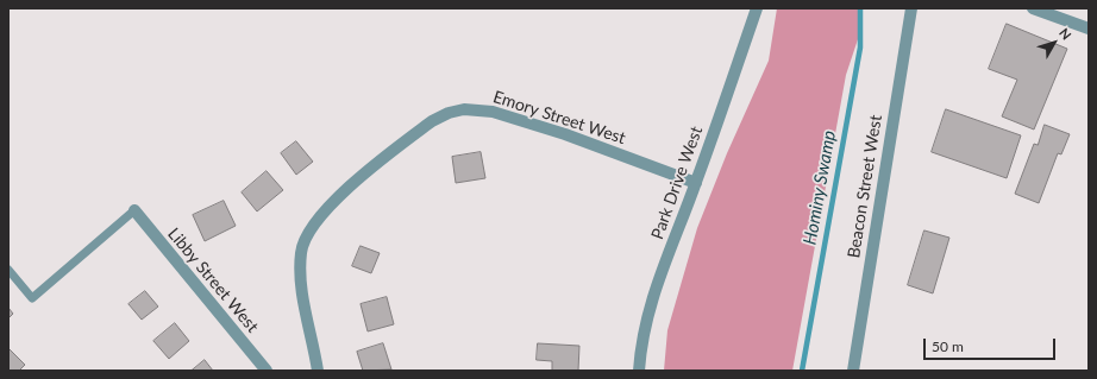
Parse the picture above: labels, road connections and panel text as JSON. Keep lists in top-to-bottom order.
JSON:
{
  "streets": {
    "street": [
      "Emory Street West",
      "Park Drive West",
      "Beacon Street West",
      "Libby Street West"
    ]
  },
  "crossings": [
    ["Emory Street West", "Park Drive West"]
  ],
  "water": ["Hominy Swamp"],
  "scale_bar": "50 m",
  "north": "top right"
}
